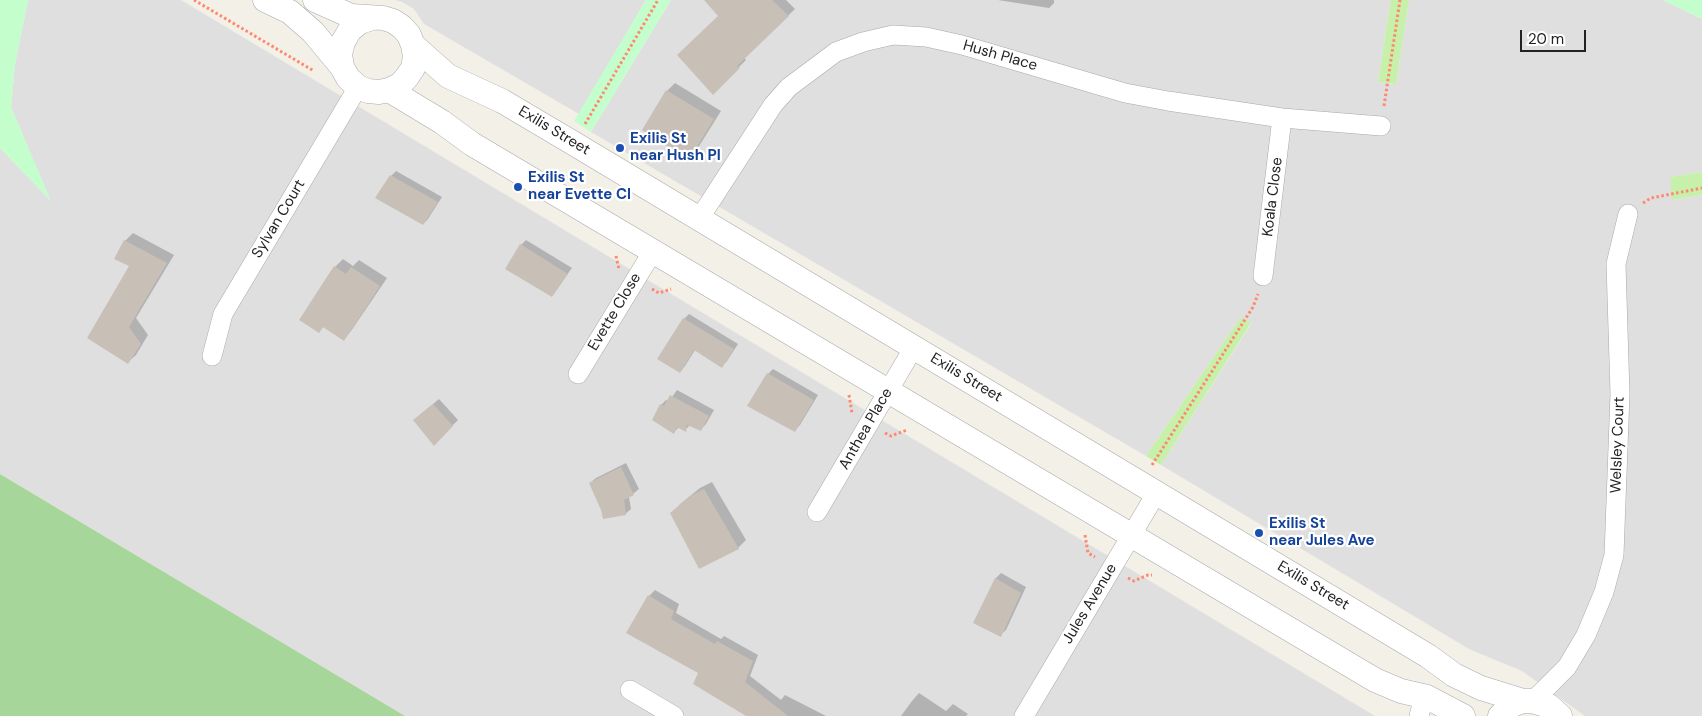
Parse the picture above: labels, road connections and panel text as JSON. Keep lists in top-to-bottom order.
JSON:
{
  "streets": {
    "street": [
      "Hush Place",
      "Exilis Street",
      "Koala Close",
      "Sylvan Court",
      "Evette Close",
      "Anthea Place",
      "Welsley Court",
      "Jules Avenue"
    ]
  },
  "crossings": [
    ["Hush Place", "Exilis Street"],
    ["Hush Place", "Koala Close"],
    ["Exilis Street", "Sylvan Court"],
    ["Exilis Street", "Anthea Place"],
    ["Exilis Street", "Welsley Court"],
    ["Exilis Street", "Jules Avenue"]
  ],
  "places": ["Exilis St near Hush Pl", "Exilis St near Evette Cl", "Exilis St near Jules Ave"],
  "scale_bar": "20 m"
}
